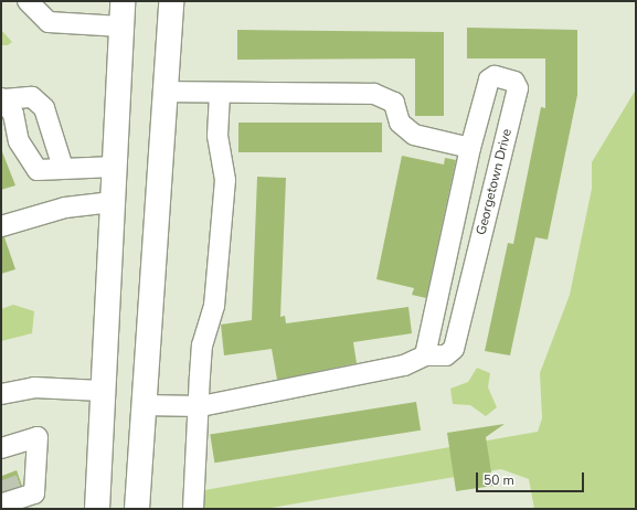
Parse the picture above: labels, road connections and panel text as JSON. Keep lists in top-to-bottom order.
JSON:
{
  "streets": {
    "street": ["Georgetown Drive"]
  },
  "scale_bar": "50 m"
}
